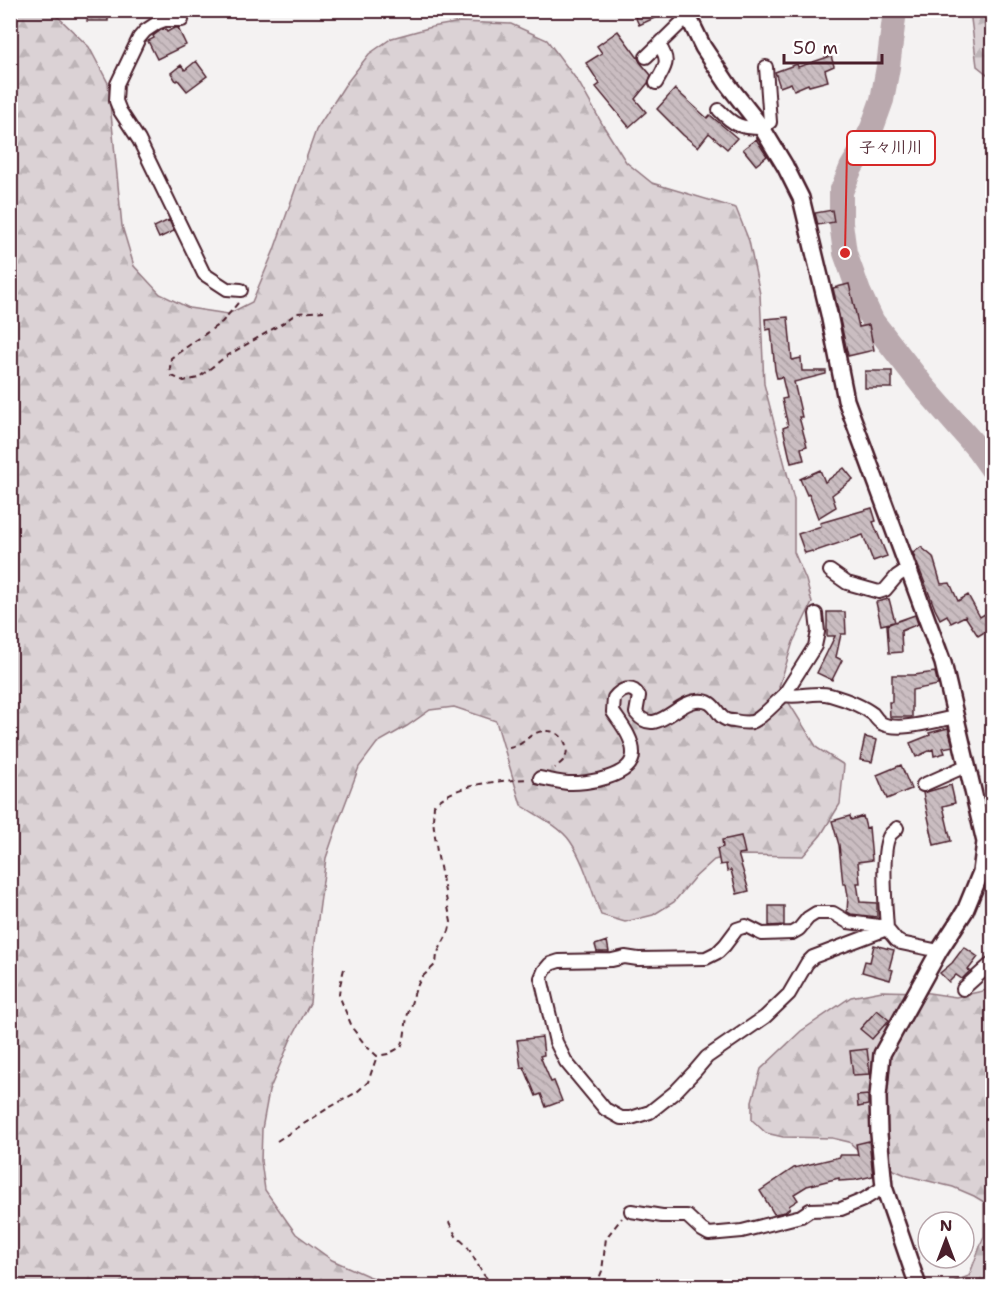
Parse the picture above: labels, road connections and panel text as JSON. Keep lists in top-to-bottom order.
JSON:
{
  "places": ["子々川川"],
  "scale_bar": "50 m",
  "north": "top"
}
